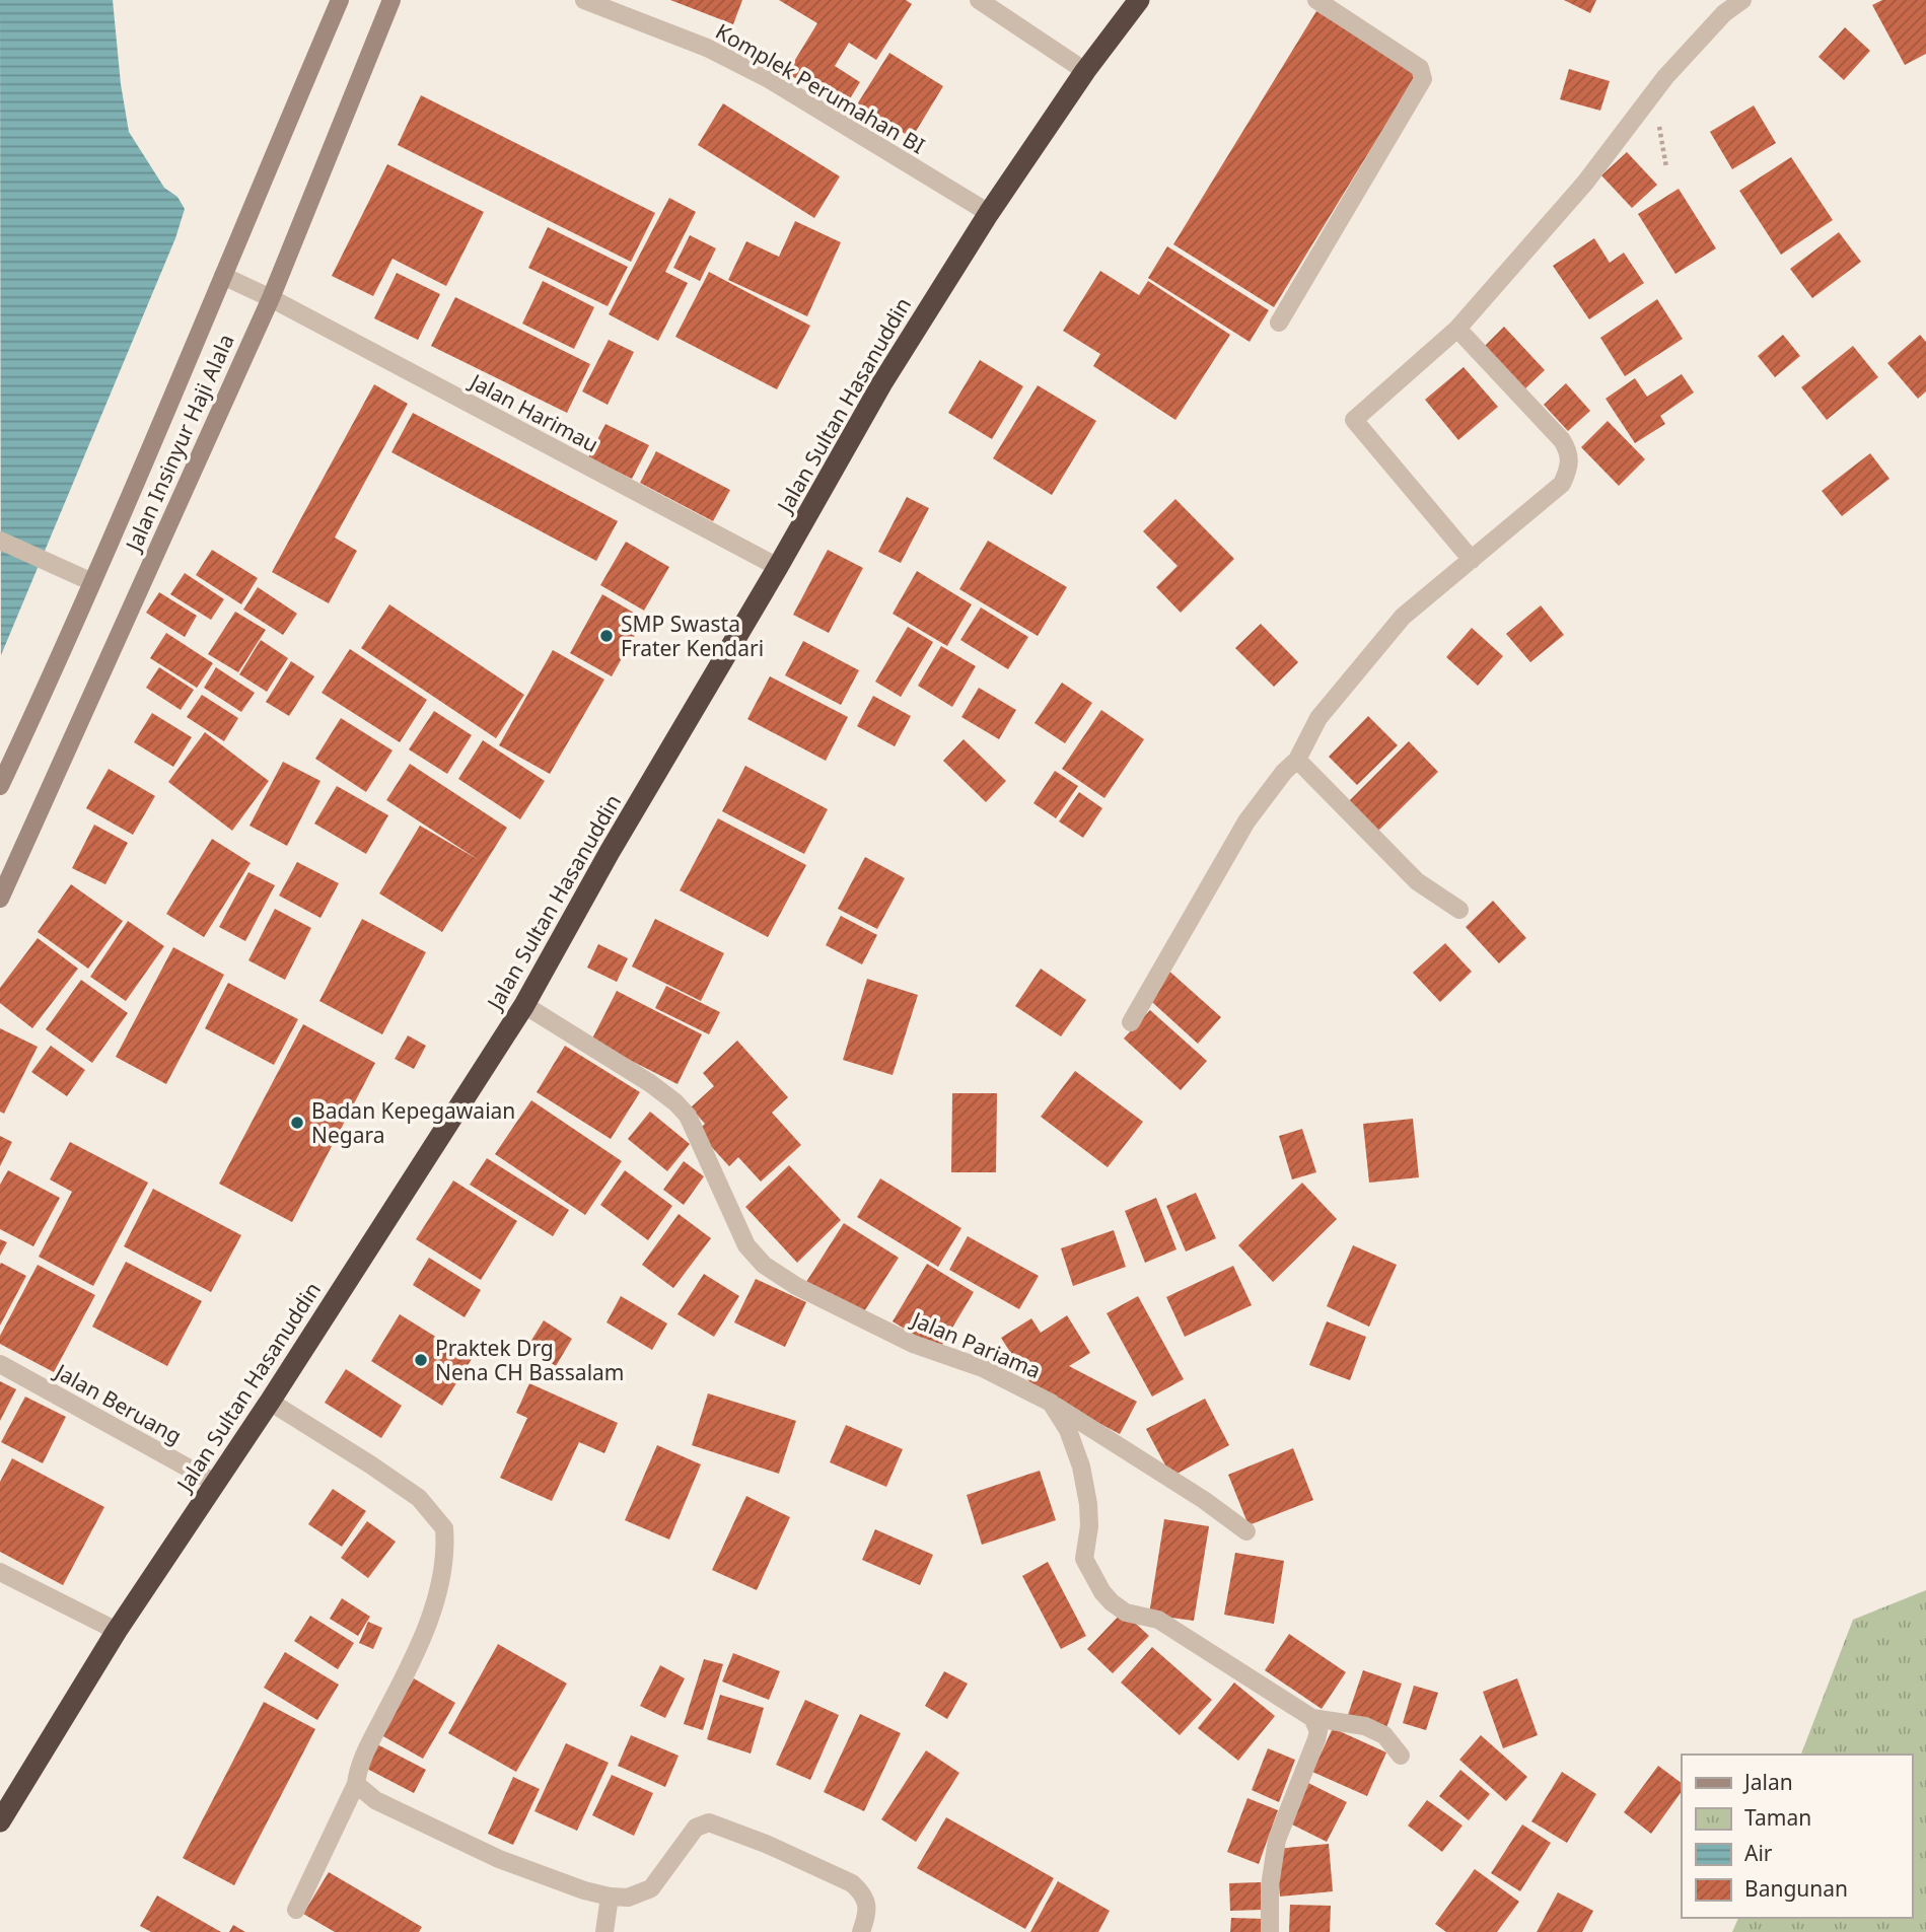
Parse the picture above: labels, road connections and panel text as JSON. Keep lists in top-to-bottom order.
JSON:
{
  "streets": {
    "highway": ["Jalan Sultan Hasanuddin"],
    "main road": ["Jalan Insinyur Haji Alala"],
    "street": [
      "Komplek Perumahan BI",
      "Jalan Harimau",
      "Jalan Pariama",
      "Jalan Beruang"
    ]
  },
  "crossings": [
    ["Komplek Perumahan BI", "Jalan Sultan Hasanuddin"],
    ["Jalan Sultan Hasanuddin", "Jalan Harimau"],
    ["Jalan Sultan Hasanuddin", "Jalan Pariama"],
    ["Jalan Sultan Hasanuddin", "Jalan Beruang"],
    ["Jalan Harimau", "Jalan Insinyur Haji Alala"]
  ],
  "places": ["SMP Swasta Frater Kendari", "Badan Kepegawaian Negara", "Praktek Drg Nena CH Bassalam"],
  "legend": [
    "Jalan",
    "Taman",
    "Air",
    "Bangunan"
  ]
}
